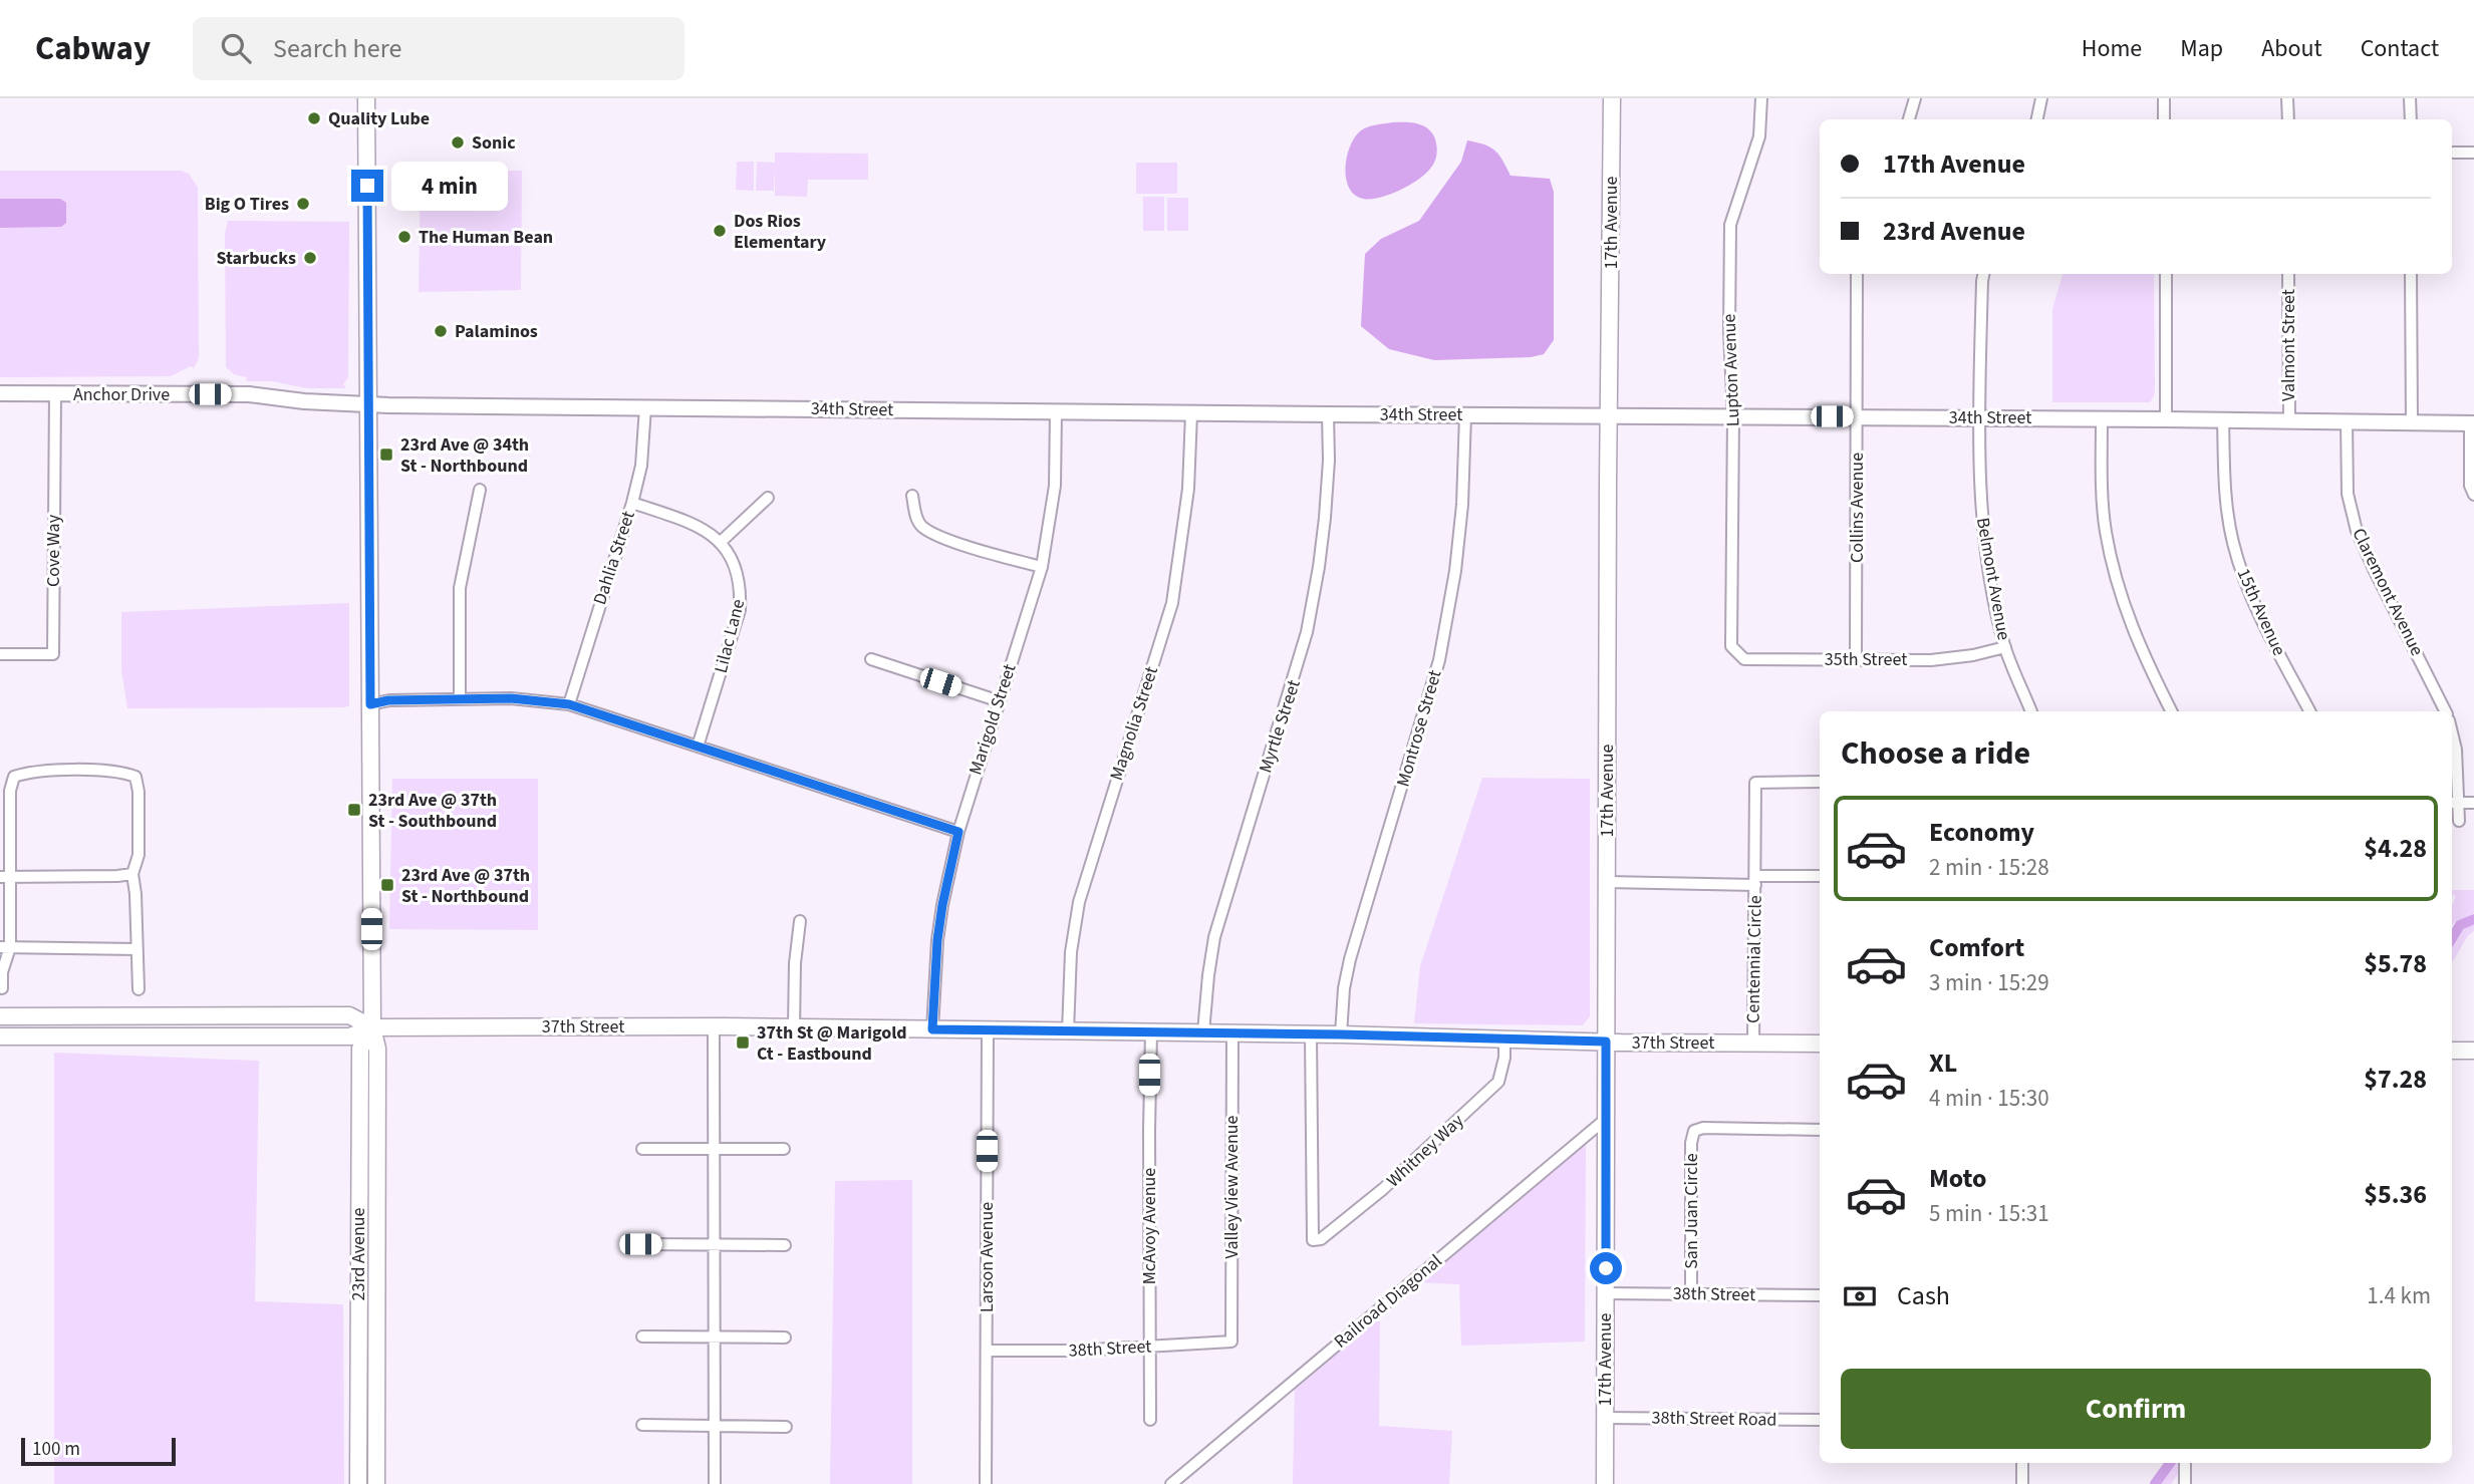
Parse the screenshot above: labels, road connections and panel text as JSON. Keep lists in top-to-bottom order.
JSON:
{
  "streets": {
    "main road": ["17th Avenue", "37th Street", "23rd Avenue"],
    "street": [
      "Valmont Street",
      "Lupton Avenue",
      "Anchor Drive",
      "34th Street",
      "Collins Avenue",
      "Cove Way",
      "Dahlia Street",
      "Belmont Avenue",
      "Claremont Avenue",
      "15th Avenue",
      "Lilac Lane",
      "35th Street",
      "Marigold Street",
      "Magnolia Street",
      "Myrtle Street",
      "Montrose Street",
      "Centennial Circle",
      "Whitney Way",
      "Valley View Avenue",
      "San Juan Circle",
      "McAvoy Avenue",
      "Larson Avenue",
      "38th Street",
      "Railroad Diagonal",
      "38th Street Road"
    ]
  },
  "crossings": [
    ["17th Avenue", "34th Street"],
    ["17th Avenue", "37th Street"],
    ["17th Avenue", "38th Street"],
    ["17th Avenue", "Railroad Diagonal"],
    ["17th Avenue", "38th Street Road"],
    ["Valmont Street", "34th Street"],
    ["Lupton Avenue", "34th Street"],
    ["Lupton Avenue", "35th Street"],
    ["Anchor Drive", "34th Street"],
    ["Anchor Drive", "Cove Way"],
    ["Anchor Drive", "23rd Avenue"],
    ["34th Street", "Collins Avenue"],
    ["34th Street", "Dahlia Street"],
    ["34th Street", "Belmont Avenue"],
    ["34th Street", "Claremont Avenue"],
    ["34th Street", "15th Avenue"],
    ["34th Street", "Marigold Street"],
    ["34th Street", "Magnolia Street"],
    ["34th Street", "Myrtle Street"],
    ["34th Street", "Montrose Street"],
    ["34th Street", "23rd Avenue"],
    ["Collins Avenue", "35th Street"],
    ["Dahlia Street", "Lilac Lane"],
    ["Belmont Avenue", "35th Street"],
    ["Marigold Street", "37th Street"],
    ["Magnolia Street", "37th Street"],
    ["Myrtle Street", "37th Street"],
    ["Montrose Street", "37th Street"],
    ["Centennial Circle", "37th Street"],
    ["37th Street", "Whitney Way"],
    ["37th Street", "Valley View Avenue"],
    ["37th Street", "McAvoy Avenue"],
    ["37th Street", "23rd Avenue"],
    ["37th Street", "Larson Avenue"],
    ["Valley View Avenue", "38th Street"],
    ["San Juan Circle", "38th Street"],
    ["McAvoy Avenue", "38th Street"],
    ["Larson Avenue", "38th Street"]
  ],
  "places": {
    "other": [
      "Quality Lube",
      "Sonic",
      "Big O Tires",
      "Dos Rios Elementary",
      "The Human Bean",
      "Starbucks",
      "Palaminos"
    ],
    "transit": [
      "23rd Ave @ 34th St - Northbound",
      "23rd Ave @ 37th St - Southbound",
      "23rd Ave @ 37th St - Northbound",
      "37th St @ Marigold Ct - Eastbound"
    ]
  },
  "scale_bar": "100 m",
  "page": {
    "header": "Cabway",
    "search": "Search here",
    "nav": [
      "Home",
      "Map",
      "About",
      "Contact"
    ],
    "banner": ["17th Avenue", "23rd Avenue"],
    "bubble": "4 min",
    "heading": "Choose a ride",
    "list": [
      {
        "name": "Economy",
        "note": "2 min · 15:28",
        "value": "$4.28"
      },
      {
        "name": "Comfort",
        "note": "3 min · 15:29",
        "value": "$5.78"
      },
      {
        "name": "XL",
        "note": "4 min · 15:30",
        "value": "$7.28"
      },
      {
        "name": "Moto",
        "note": "5 min · 15:31",
        "value": "$5.36"
      }
    ],
    "pay": ["Cash", "1.4 km"],
    "buttons": "Confirm",
    "scale": "100 m"
  }
}
